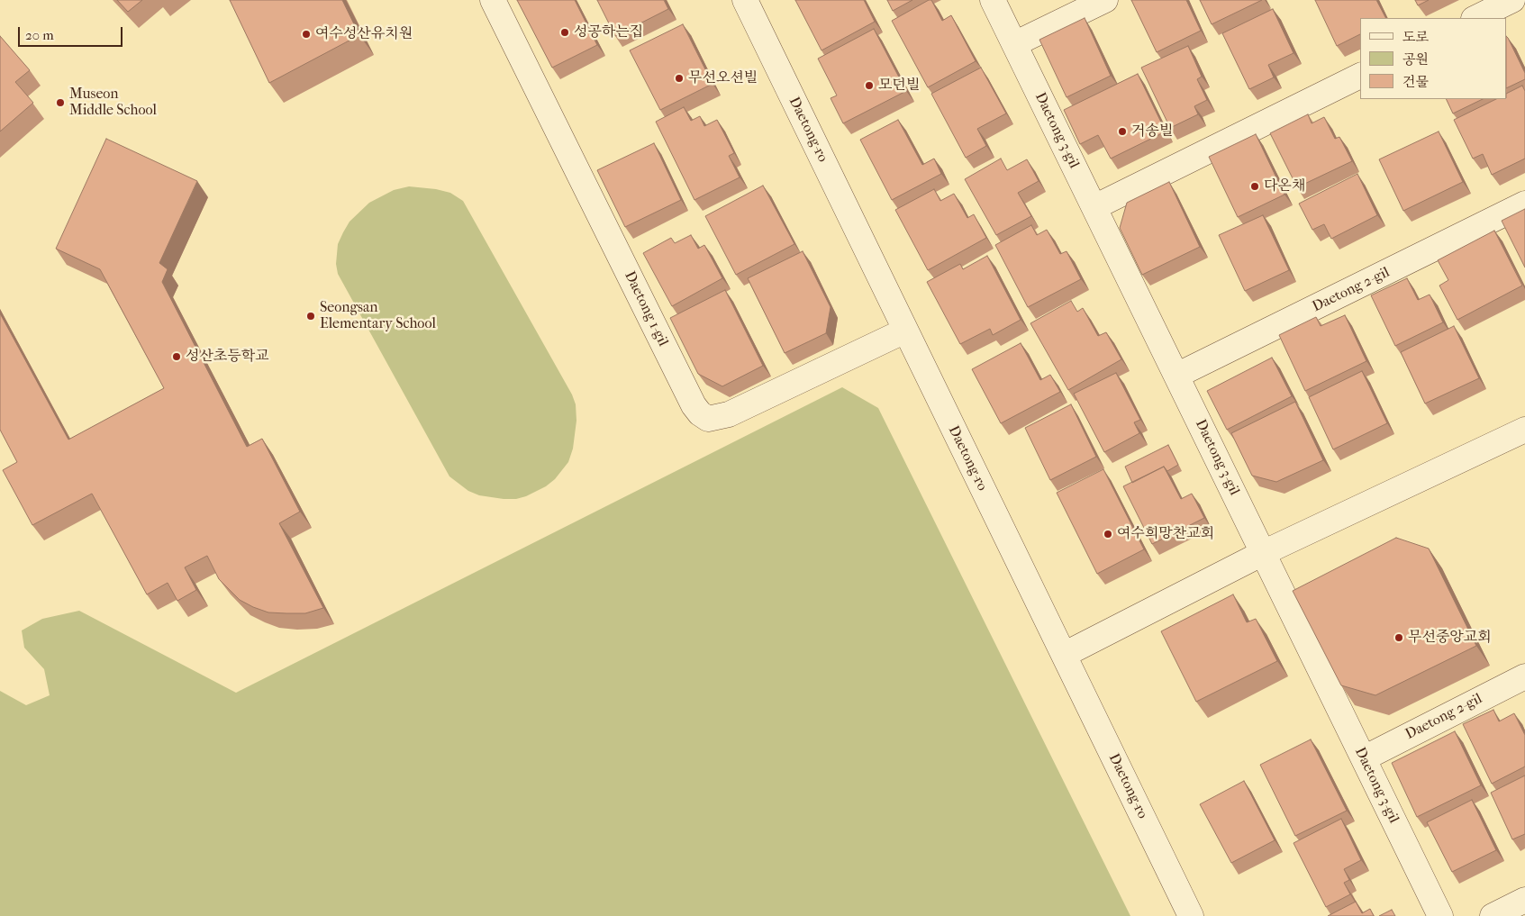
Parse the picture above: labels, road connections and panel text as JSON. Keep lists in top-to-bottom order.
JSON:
{
  "streets": {
    "street": [
      "Daetong-ro",
      "Daetong 3-gil",
      "Daetong 2-gil",
      "Daetong 1-gil"
    ]
  },
  "crossings": [
    ["Daetong-ro", "Daetong 1-gil"],
    ["Daetong 3-gil", "Daetong 2-gil"]
  ],
  "places": [
    "성공하는집",
    "여수성산유치원",
    "무선오션빌",
    "모던빌",
    "Museon Middle School",
    "거송빌",
    "다온채",
    "Seongsan Elementary School",
    "성산초등학교",
    "여수희망찬교회",
    "무선중앙교회"
  ],
  "legend": ["도로", "공원", "건물"],
  "scale_bar": "20 m"
}
